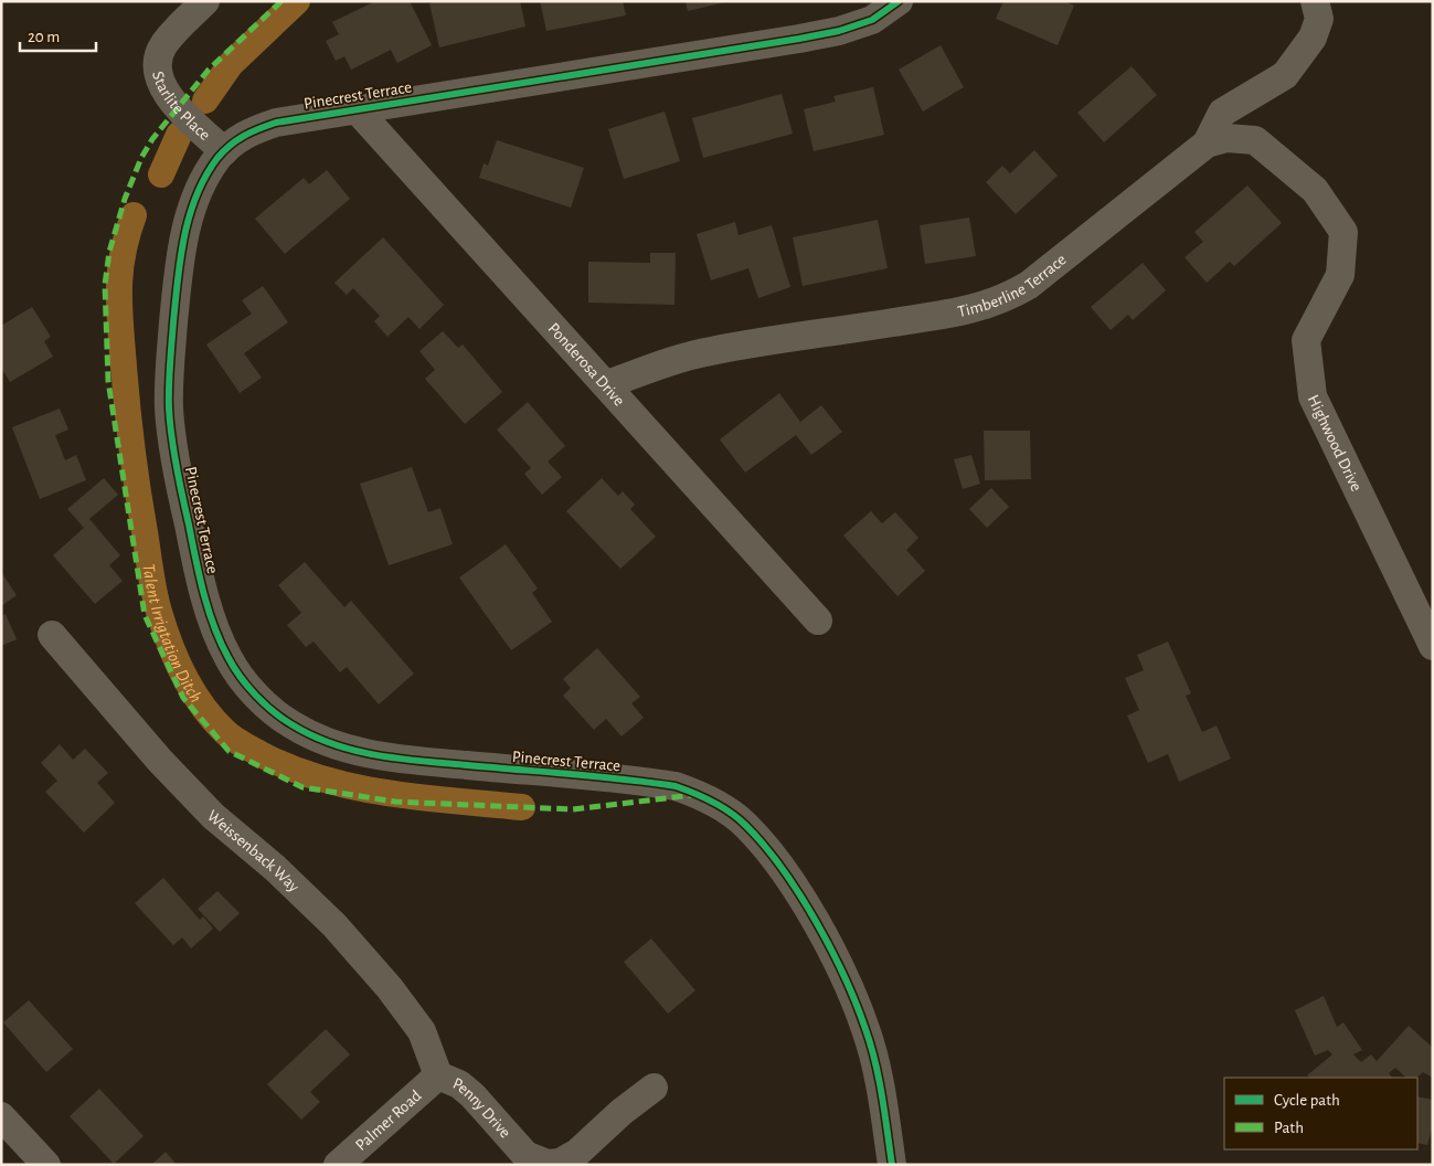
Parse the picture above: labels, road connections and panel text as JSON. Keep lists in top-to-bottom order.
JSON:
{
  "streets": {
    "street": [
      "Pinecrest Terrace",
      "Starlite Place",
      "Timberline Terrace",
      "Ponderosa Drive",
      "Highwood Drive",
      "Weissenback Way",
      "Penny Drive",
      "Palmer Road"
    ]
  },
  "crossings": [
    ["Pinecrest Terrace", "Starlite Place"],
    ["Pinecrest Terrace", "Ponderosa Drive"],
    ["Timberline Terrace", "Ponderosa Drive"],
    ["Timberline Terrace", "Highwood Drive"],
    ["Weissenback Way", "Penny Drive"],
    ["Weissenback Way", "Palmer Road"],
    ["Penny Drive", "Palmer Road"]
  ],
  "water": ["Talent Irrigtation Ditch"],
  "legend": ["Cycle path", "Path"],
  "scale_bar": "20 m"
}
